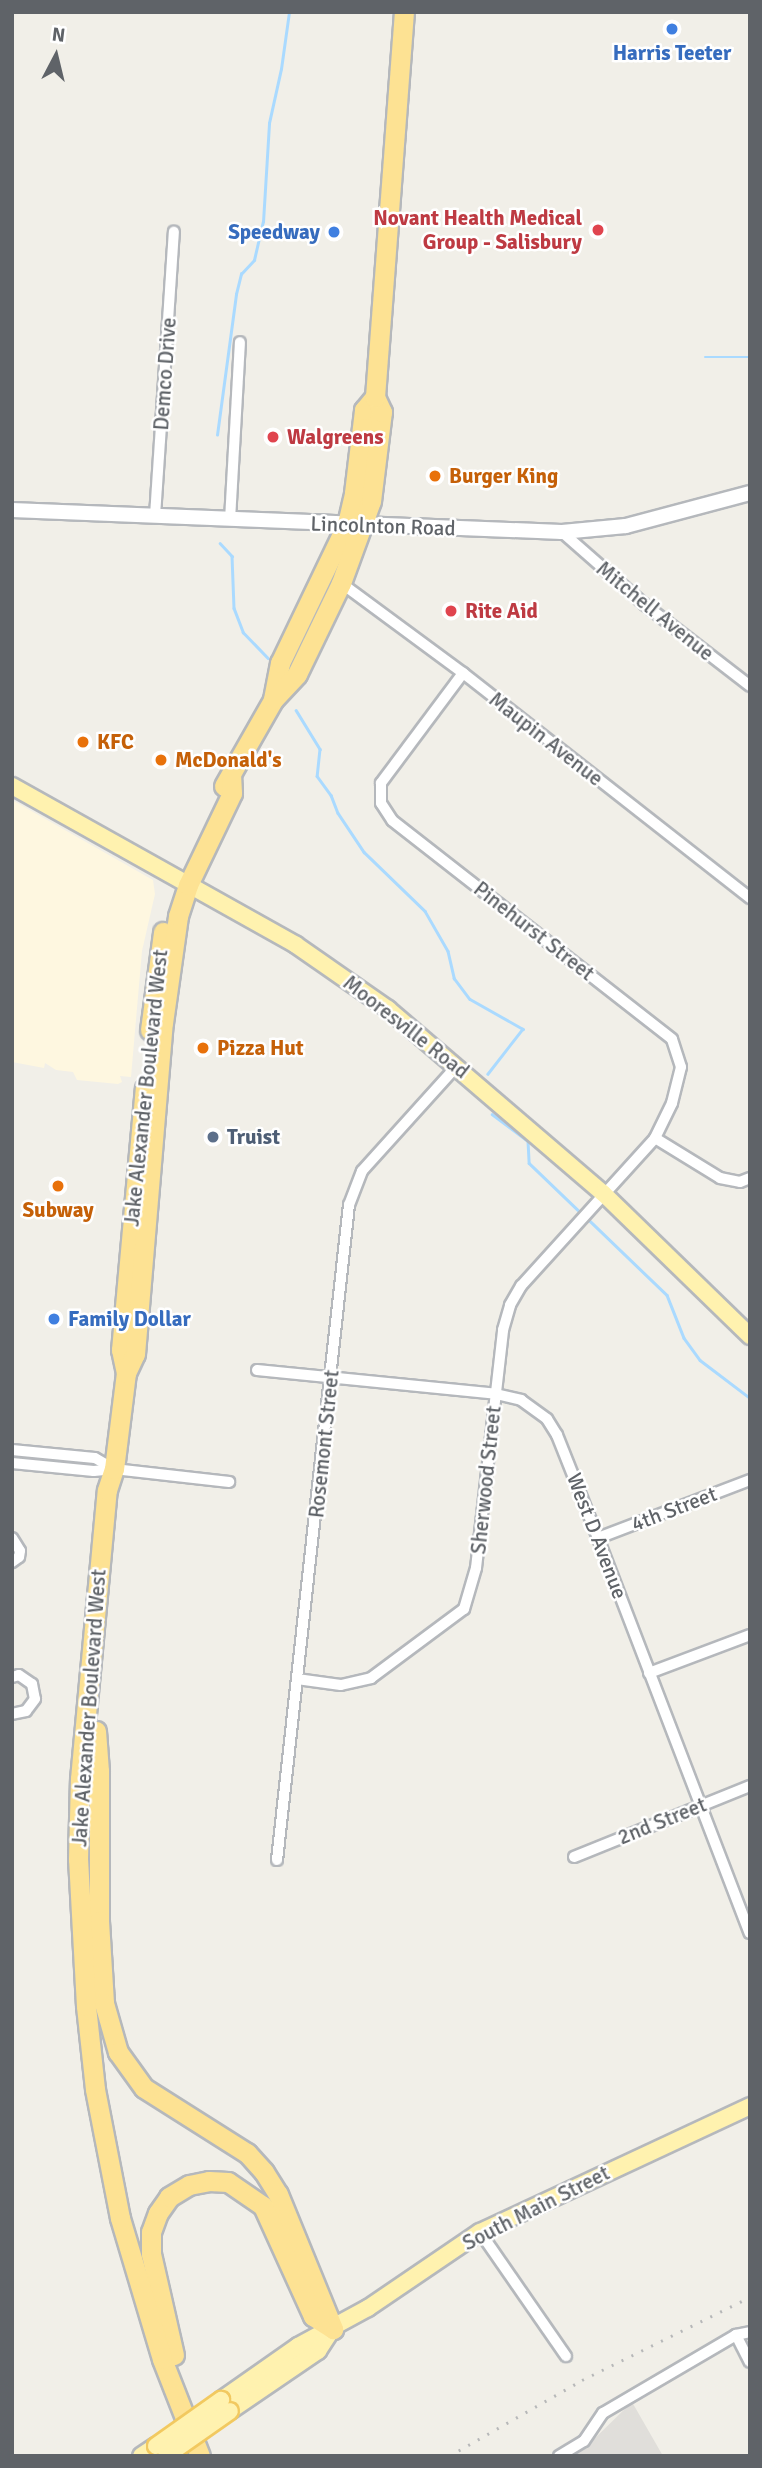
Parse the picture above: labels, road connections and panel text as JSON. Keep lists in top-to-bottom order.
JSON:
{
  "streets": {
    "highway": ["Jake Alexander Boulevard West"],
    "main road": ["Mooresville Road", "South Main Street"],
    "street": [
      "Demco Drive",
      "Lincolnton Road",
      "Mitchell Avenue",
      "Maupin Avenue",
      "Pinehurst Street",
      "Rosemont Street",
      "Sherwood Street",
      "4th Street",
      "West D Avenue",
      "2nd Street"
    ]
  },
  "crossings": [
    ["Demco Drive", "Lincolnton Road"],
    ["Lincolnton Road", "Mitchell Avenue"],
    ["Lincolnton Road", "Jake Alexander Boulevard West"],
    ["Maupin Avenue", "Pinehurst Street"],
    ["Maupin Avenue", "Jake Alexander Boulevard West"],
    ["Pinehurst Street", "Mooresville Road"],
    ["Pinehurst Street", "Sherwood Street"],
    ["Mooresville Road", "Jake Alexander Boulevard West"],
    ["Mooresville Road", "Rosemont Street"],
    ["Mooresville Road", "Sherwood Street"],
    ["Rosemont Street", "Sherwood Street"],
    ["Rosemont Street", "West D Avenue"],
    ["Sherwood Street", "West D Avenue"],
    ["4th Street", "West D Avenue"],
    ["West D Avenue", "2nd Street"]
  ],
  "places": [
    "Harris Teeter",
    "Novant Health Medical Group - Salisbury",
    "Speedway",
    "Walgreens",
    "Burger King",
    "Rite Aid",
    "KFC",
    "McDonald's",
    "Pizza Hut",
    "Truist",
    "Subway",
    "Family Dollar"
  ],
  "north": "top"
}
